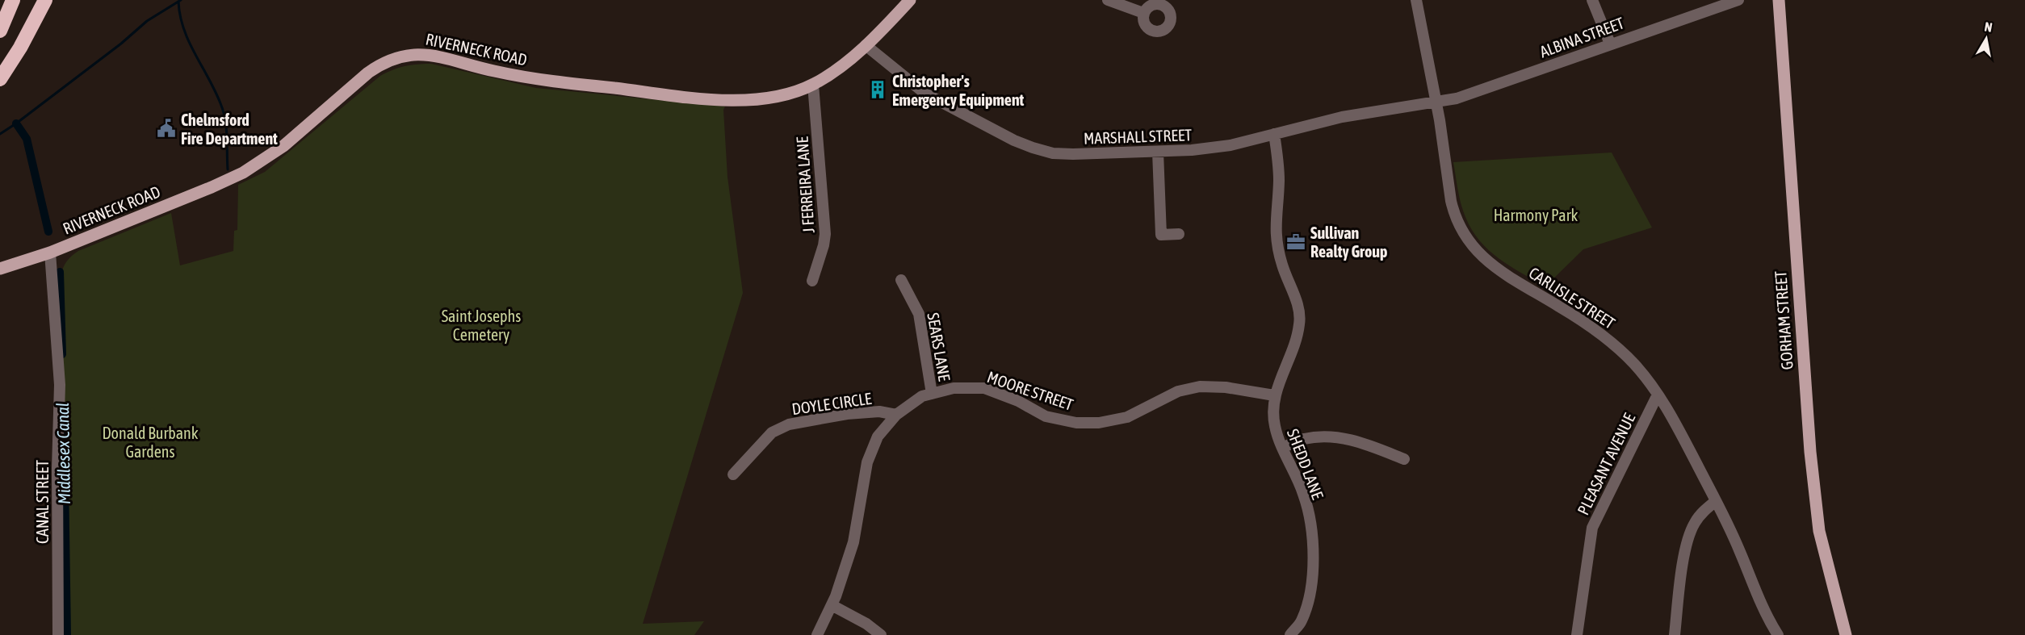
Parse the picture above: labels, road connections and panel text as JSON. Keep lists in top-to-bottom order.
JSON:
{
  "streets": {
    "main road": ["RIVERNECK ROAD", "GORHAM STREET"],
    "street": [
      "ALBINA STREET",
      "MARSHALL STREET",
      "J FERREIRA LANE",
      "CARLISLE STREET",
      "SEARS LANE",
      "MOORE STREET",
      "DOYLE CIRCLE",
      "SHEDD LANE",
      "PLEASANT AVENUE",
      "CANAL STREET"
    ]
  },
  "crossings": [
    ["ALBINA STREET", "MARSHALL STREET"],
    ["ALBINA STREET", "CARLISLE STREET"],
    ["RIVERNECK ROAD", "MARSHALL STREET"],
    ["RIVERNECK ROAD", "J FERREIRA LANE"],
    ["RIVERNECK ROAD", "CANAL STREET"],
    ["MARSHALL STREET", "CARLISLE STREET"],
    ["MARSHALL STREET", "SHEDD LANE"],
    ["CARLISLE STREET", "PLEASANT AVENUE"],
    ["SEARS LANE", "MOORE STREET"],
    ["MOORE STREET", "DOYLE CIRCLE"],
    ["MOORE STREET", "SHEDD LANE"]
  ],
  "water": ["Middlesex Canal"],
  "parks": ["Harmony Park", "Saint Josephs Cemetery", "Donald Burbank Gardens"],
  "places": {
    "building": ["Christopher's Emergency Equipment"],
    "public building": ["Chelmsford Fire Department"],
    "office": ["Sullivan Realty Group"]
  },
  "north": "top"
}
